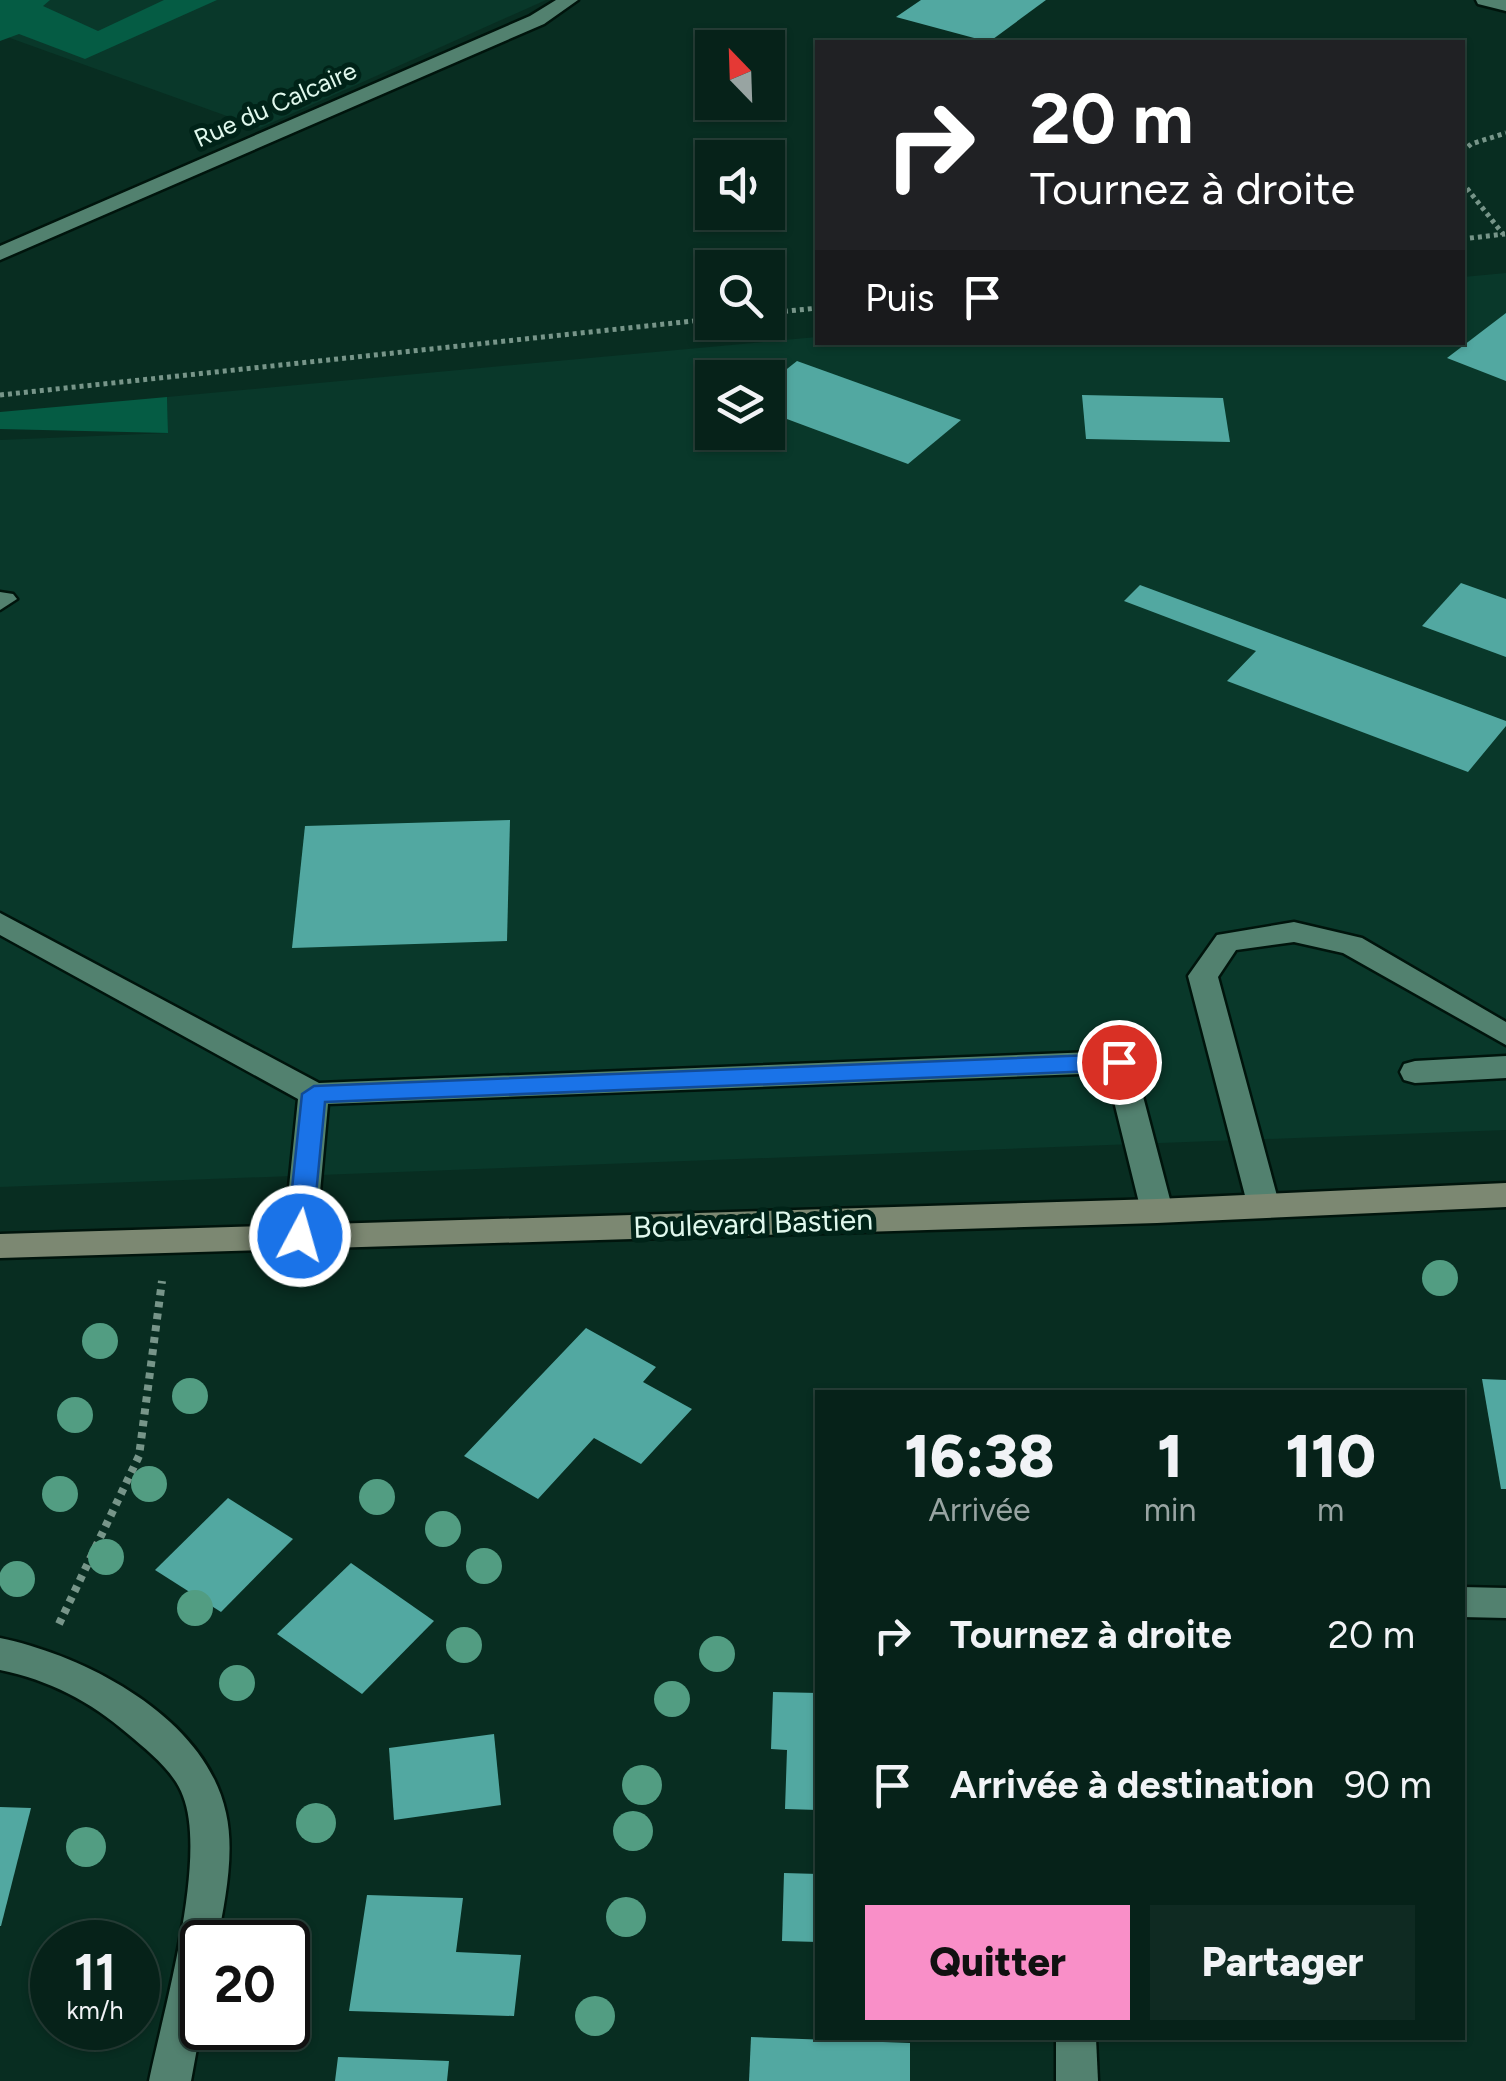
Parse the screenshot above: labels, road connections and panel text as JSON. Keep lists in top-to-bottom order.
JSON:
{
  "streets": {
    "main road": ["Boulevard Bastien"],
    "street": ["Rue du Calcaire"]
  },
  "north": "top left",
  "page": {
    "turn": ["20 m", "Tournez à droite"],
    "then": "Puis",
    "eta": [
      "16:38",
      "Arrivée",
      "1",
      "min",
      "110",
      "m"
    ],
    "list": [
      {
        "name": "Tournez à droite",
        "value": "20 m"
      },
      {
        "name": "Arrivée à destination",
        "value": "90 m"
      }
    ],
    "buttons": ["Quitter", "Partager"],
    "speed": "11 km/h",
    "limit": "20"
  }
}
